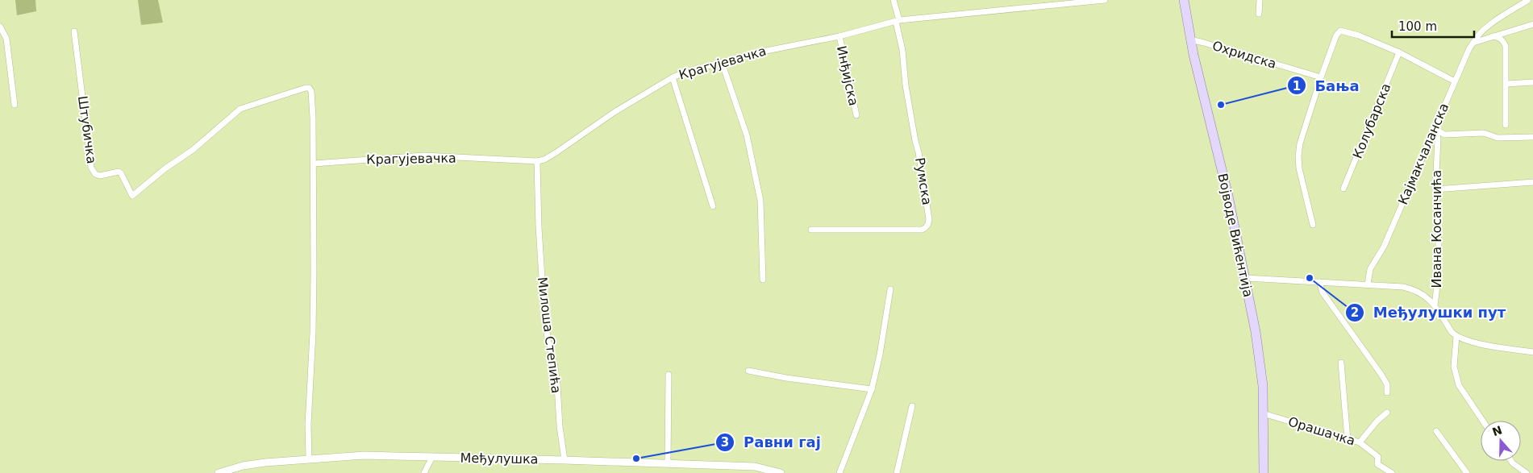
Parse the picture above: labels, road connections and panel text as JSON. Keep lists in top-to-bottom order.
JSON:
{
  "streets": {
    "main road": ["Војводе Вићентија"],
    "street": [
      "Охридска",
      "Крагујевачка",
      "Инђијска",
      "Колубарска",
      "Штубичка",
      "Кајмакчаланска",
      "Румска",
      "Ивана Косанчића",
      "Милоша Степића",
      "Орашачка",
      "Међулушка"
    ]
  },
  "crossings": [
    ["Охридска", "Војводе Вићентија"],
    ["Крагујевачка", "Инђијска"],
    ["Крагујевачка", "Штубичка"],
    ["Крагујевачка", "Румска"],
    ["Крагујевачка", "Милоша Степића"],
    ["Кајмакчаланска", "Ивана Косанчића"],
    ["Војводе Вићентија", "Орашачка"],
    ["Милоша Степића", "Међулушка"]
  ],
  "places": ["Бања", "Међулушки пут", "Равни гај"],
  "scale_bar": "100 m",
  "north": "top"
}
